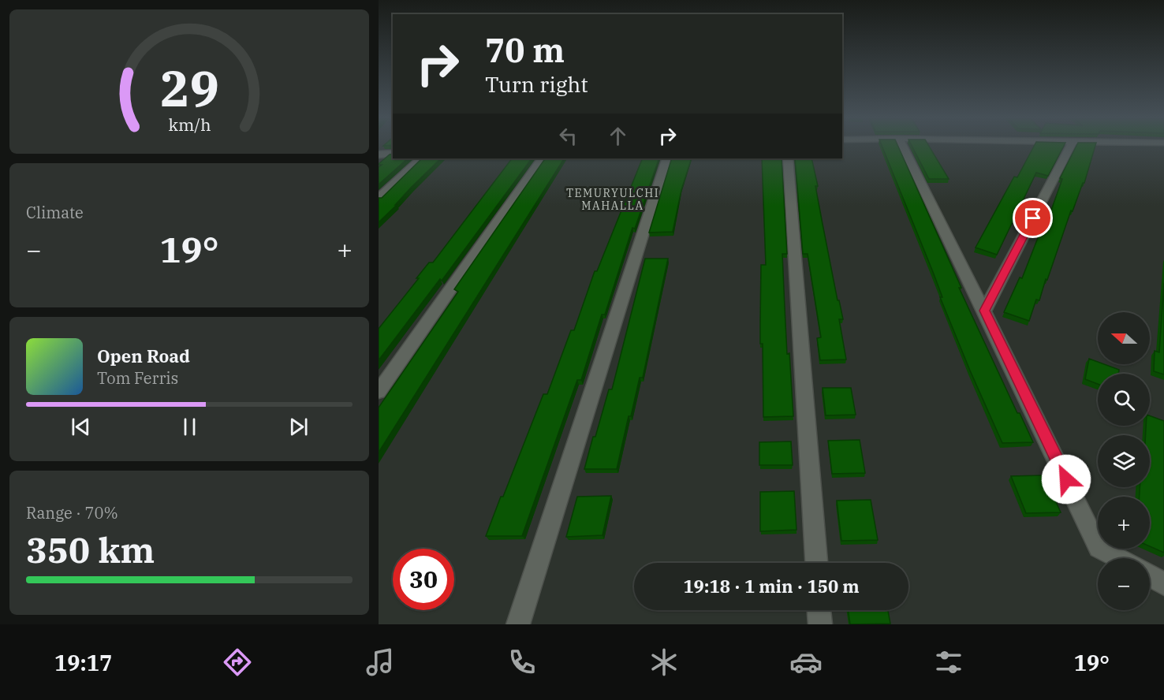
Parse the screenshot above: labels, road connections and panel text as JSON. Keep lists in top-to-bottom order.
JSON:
{
  "districts": ["TEMURYULCHI MAHALLA"],
  "north": "left",
  "page": {
    "turn": ["70 m", "Turn right"],
    "tile": [
      "Climate",
      ["Range · 70%", "350 km"]
    ],
    "heat": ["−", "19°", "+"],
    "map_buttons": ["+", "−"],
    "song": ["Open Road", "Tom Ferris"],
    "limit": "30",
    "trip": "19:18 · 1 min · 150 m",
    "tabs": ["19:17", "19°"],
    "gauge": ["29", "km/h"]
  }
}
